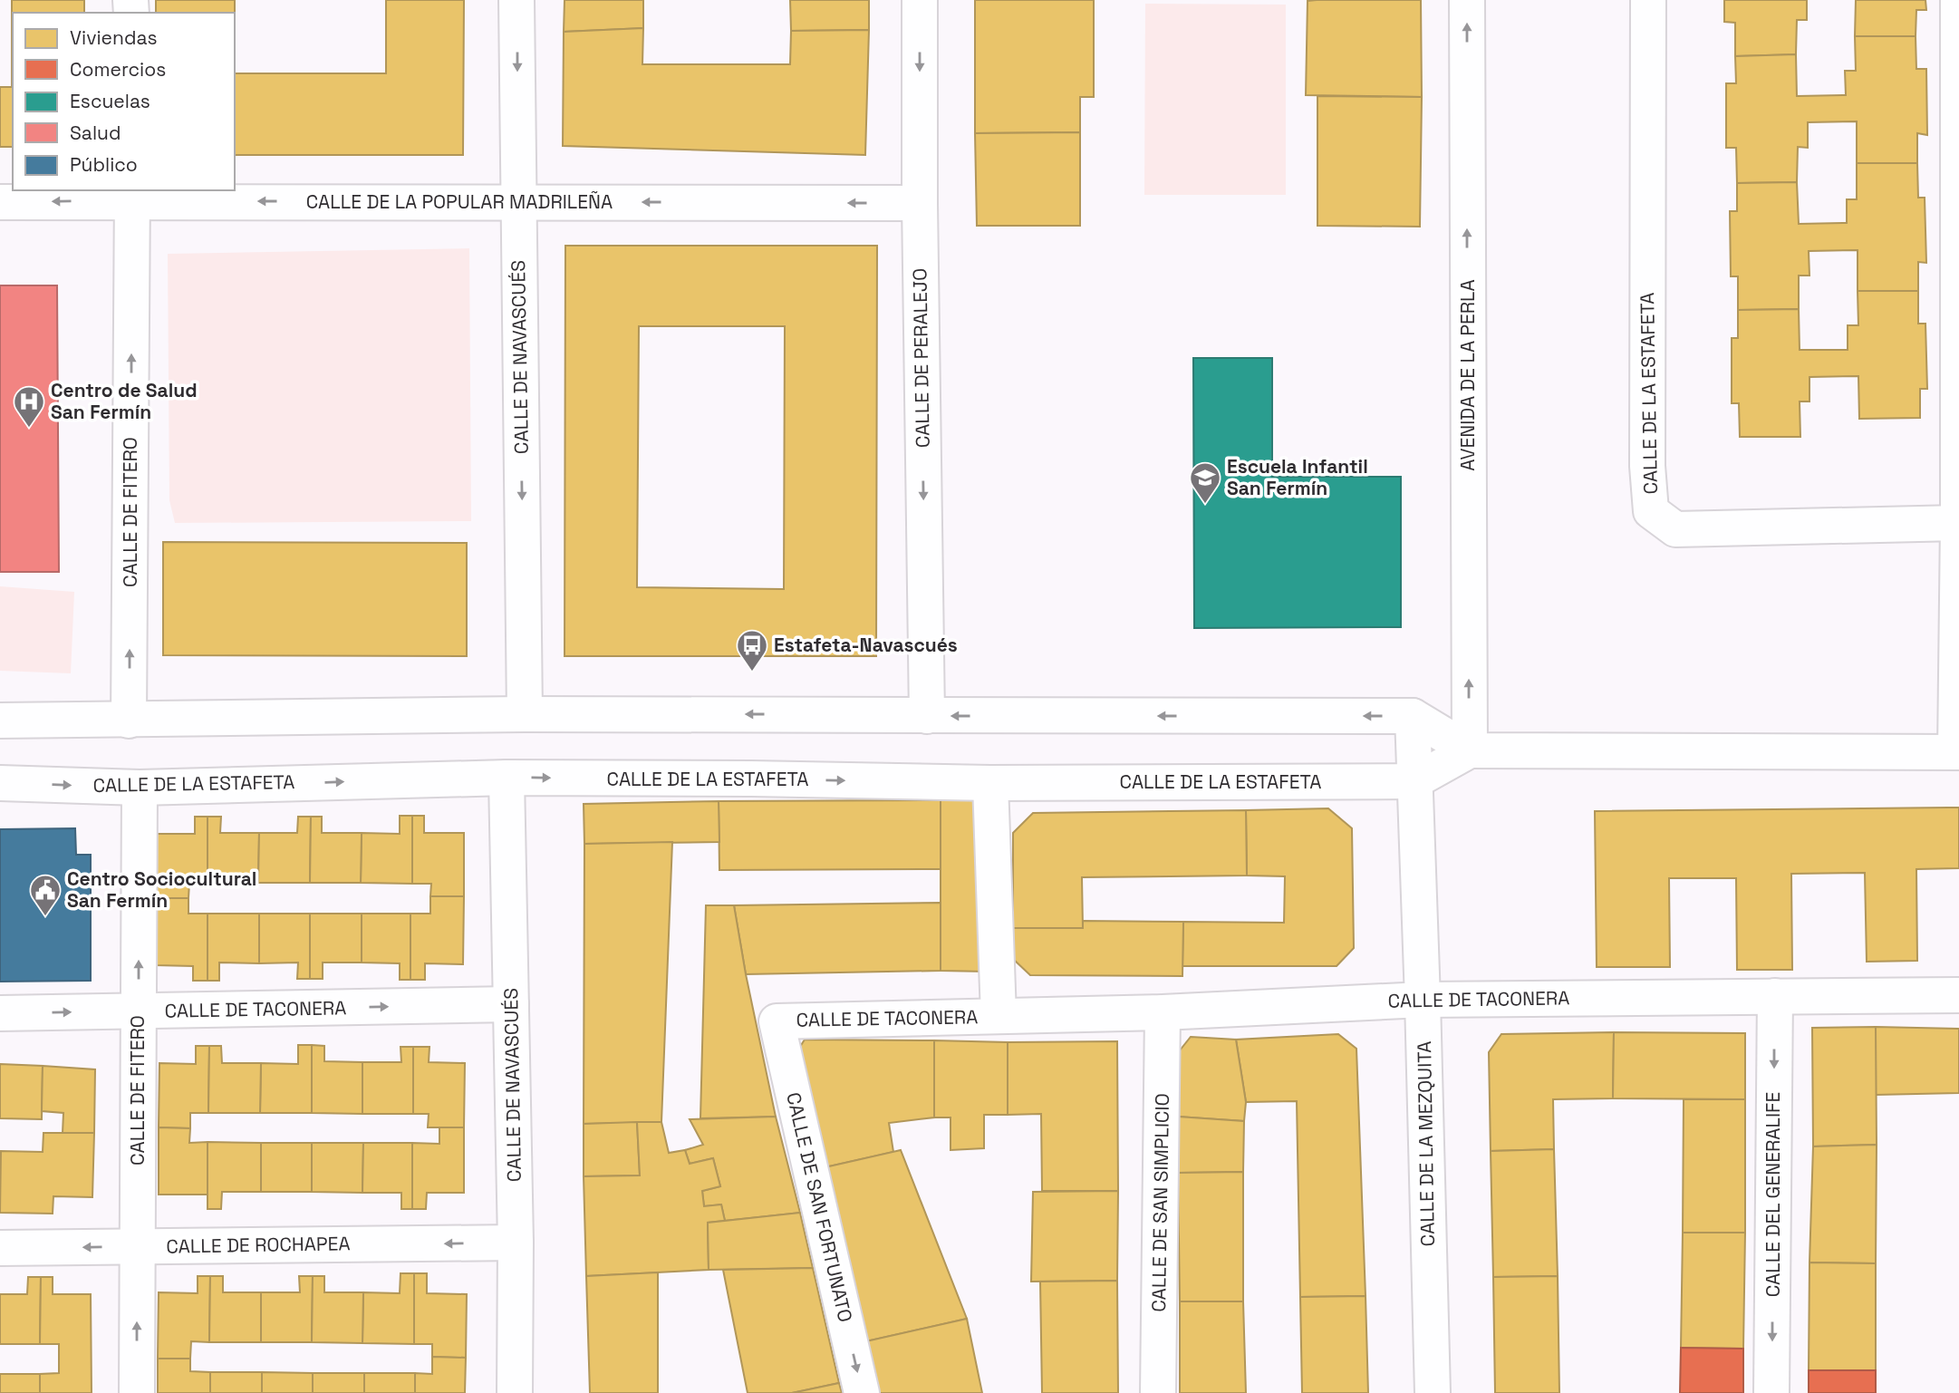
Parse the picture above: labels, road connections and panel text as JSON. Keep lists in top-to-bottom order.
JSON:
{
  "streets": {
    "street": [
      "CALLE DE LA POPULAR MADRILEÑA",
      "CALLE DE NAVASCUÉS",
      "CALLE DE PERALEJO",
      "AVENIDA DE LA PERLA",
      "CALLE DE LA ESTAFETA",
      "CALLE DE FITERO",
      "CALLE DE TACONERA",
      "CALLE DE LA MEZQUITA",
      "CALLE DEL GENERALIFE",
      "CALLE DE SAN SIMPLICIO",
      "CALLE DE SAN FORTUNATO",
      "CALLE DE ROCHAPEA"
    ]
  },
  "crossings": [
    ["CALLE DE LA POPULAR MADRILEÑA", "CALLE DE NAVASCUÉS"],
    ["CALLE DE LA POPULAR MADRILEÑA", "CALLE DE PERALEJO"],
    ["CALLE DE LA POPULAR MADRILEÑA", "CALLE DE FITERO"],
    ["CALLE DE NAVASCUÉS", "CALLE DE LA ESTAFETA"],
    ["CALLE DE NAVASCUÉS", "CALLE DE TACONERA"],
    ["CALLE DE NAVASCUÉS", "CALLE DE ROCHAPEA"],
    ["AVENIDA DE LA PERLA", "CALLE DE LA ESTAFETA"],
    ["CALLE DE LA ESTAFETA", "CALLE DE FITERO"],
    ["CALLE DE LA ESTAFETA", "CALLE DE TACONERA"],
    ["CALLE DE LA ESTAFETA", "CALLE DE LA MEZQUITA"],
    ["CALLE DE FITERO", "CALLE DE TACONERA"],
    ["CALLE DE FITERO", "CALLE DE ROCHAPEA"],
    ["CALLE DE TACONERA", "CALLE DE LA MEZQUITA"],
    ["CALLE DE TACONERA", "CALLE DEL GENERALIFE"],
    ["CALLE DE TACONERA", "CALLE DE SAN SIMPLICIO"],
    ["CALLE DE TACONERA", "CALLE DE SAN FORTUNATO"]
  ],
  "one_way": [
    "CALLE DE LA POPULAR MADRILEÑA",
    "CALLE DE NAVASCUÉS",
    "CALLE DE PERALEJO",
    "AVENIDA DE LA PERLA",
    "CALLE DE FITERO",
    "CALLE DEL GENERALIFE",
    "CALLE DE SAN FORTUNATO",
    "CALLE DE ROCHAPEA"
  ],
  "places": {
    "hospital": ["Centro de Salud San Fermín"],
    "school or university": ["Escuela Infantil San Fermín"],
    "bus stop": ["Estafeta-Navascués"],
    "public building": ["Centro Sociocultural San Fermín"]
  },
  "legend": [
    "Viviendas",
    "Comercios",
    "Escuelas",
    "Salud",
    "Público"
  ]
}
